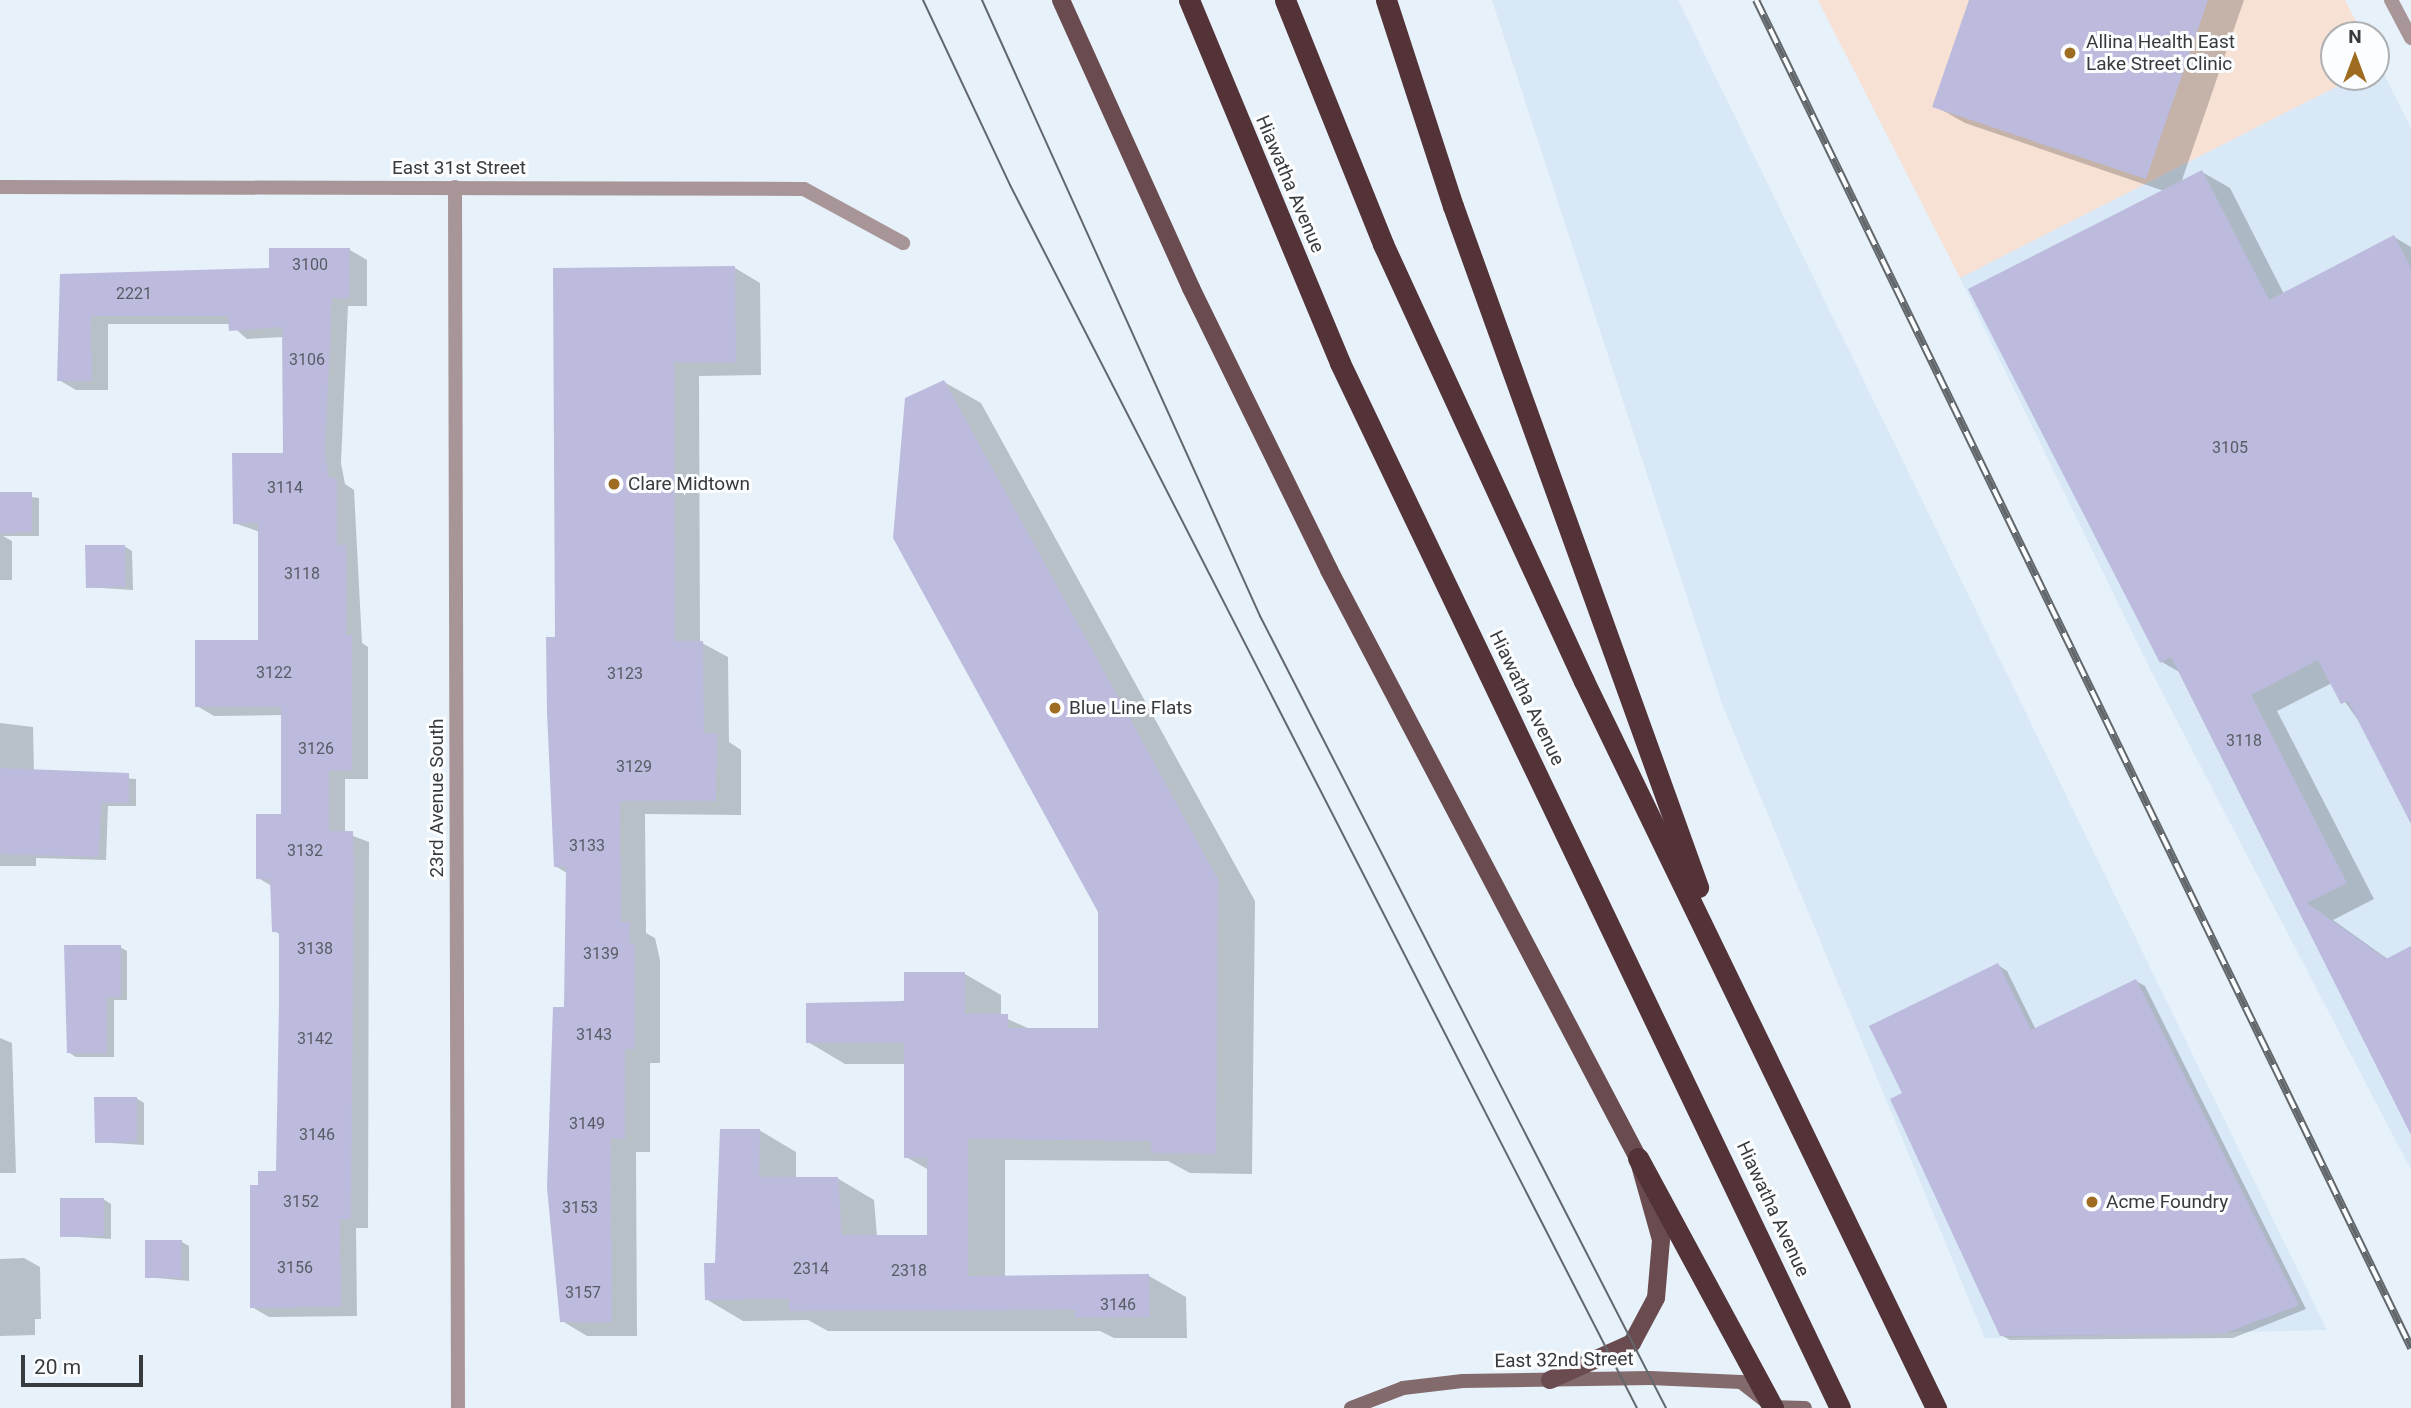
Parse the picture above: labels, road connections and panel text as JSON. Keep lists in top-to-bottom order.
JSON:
{
  "streets": {
    "highway": ["Hiawatha Avenue"],
    "street": ["East 31st Street", "23rd Avenue South", "East 32nd Street"]
  },
  "crossings": [
    ["East 31st Street", "23rd Avenue South"]
  ],
  "places": [
    "Allina Health East Lake Street Clinic",
    "Clare Midtown",
    "Blue Line Flats",
    "Acme Foundry"
  ],
  "house_numbers": [
    "3100",
    "2221",
    "3106",
    "3105",
    "3114",
    "3118",
    "3122",
    "3123",
    "3118",
    "3126",
    "3129",
    "3133",
    "3132",
    "3138",
    "3139",
    "3143",
    "3142",
    "3149",
    "3146",
    "3152",
    "3153",
    "3156",
    "2314",
    "2318",
    "3157",
    "3146"
  ],
  "scale_bar": "20 m",
  "north": "top"
}
